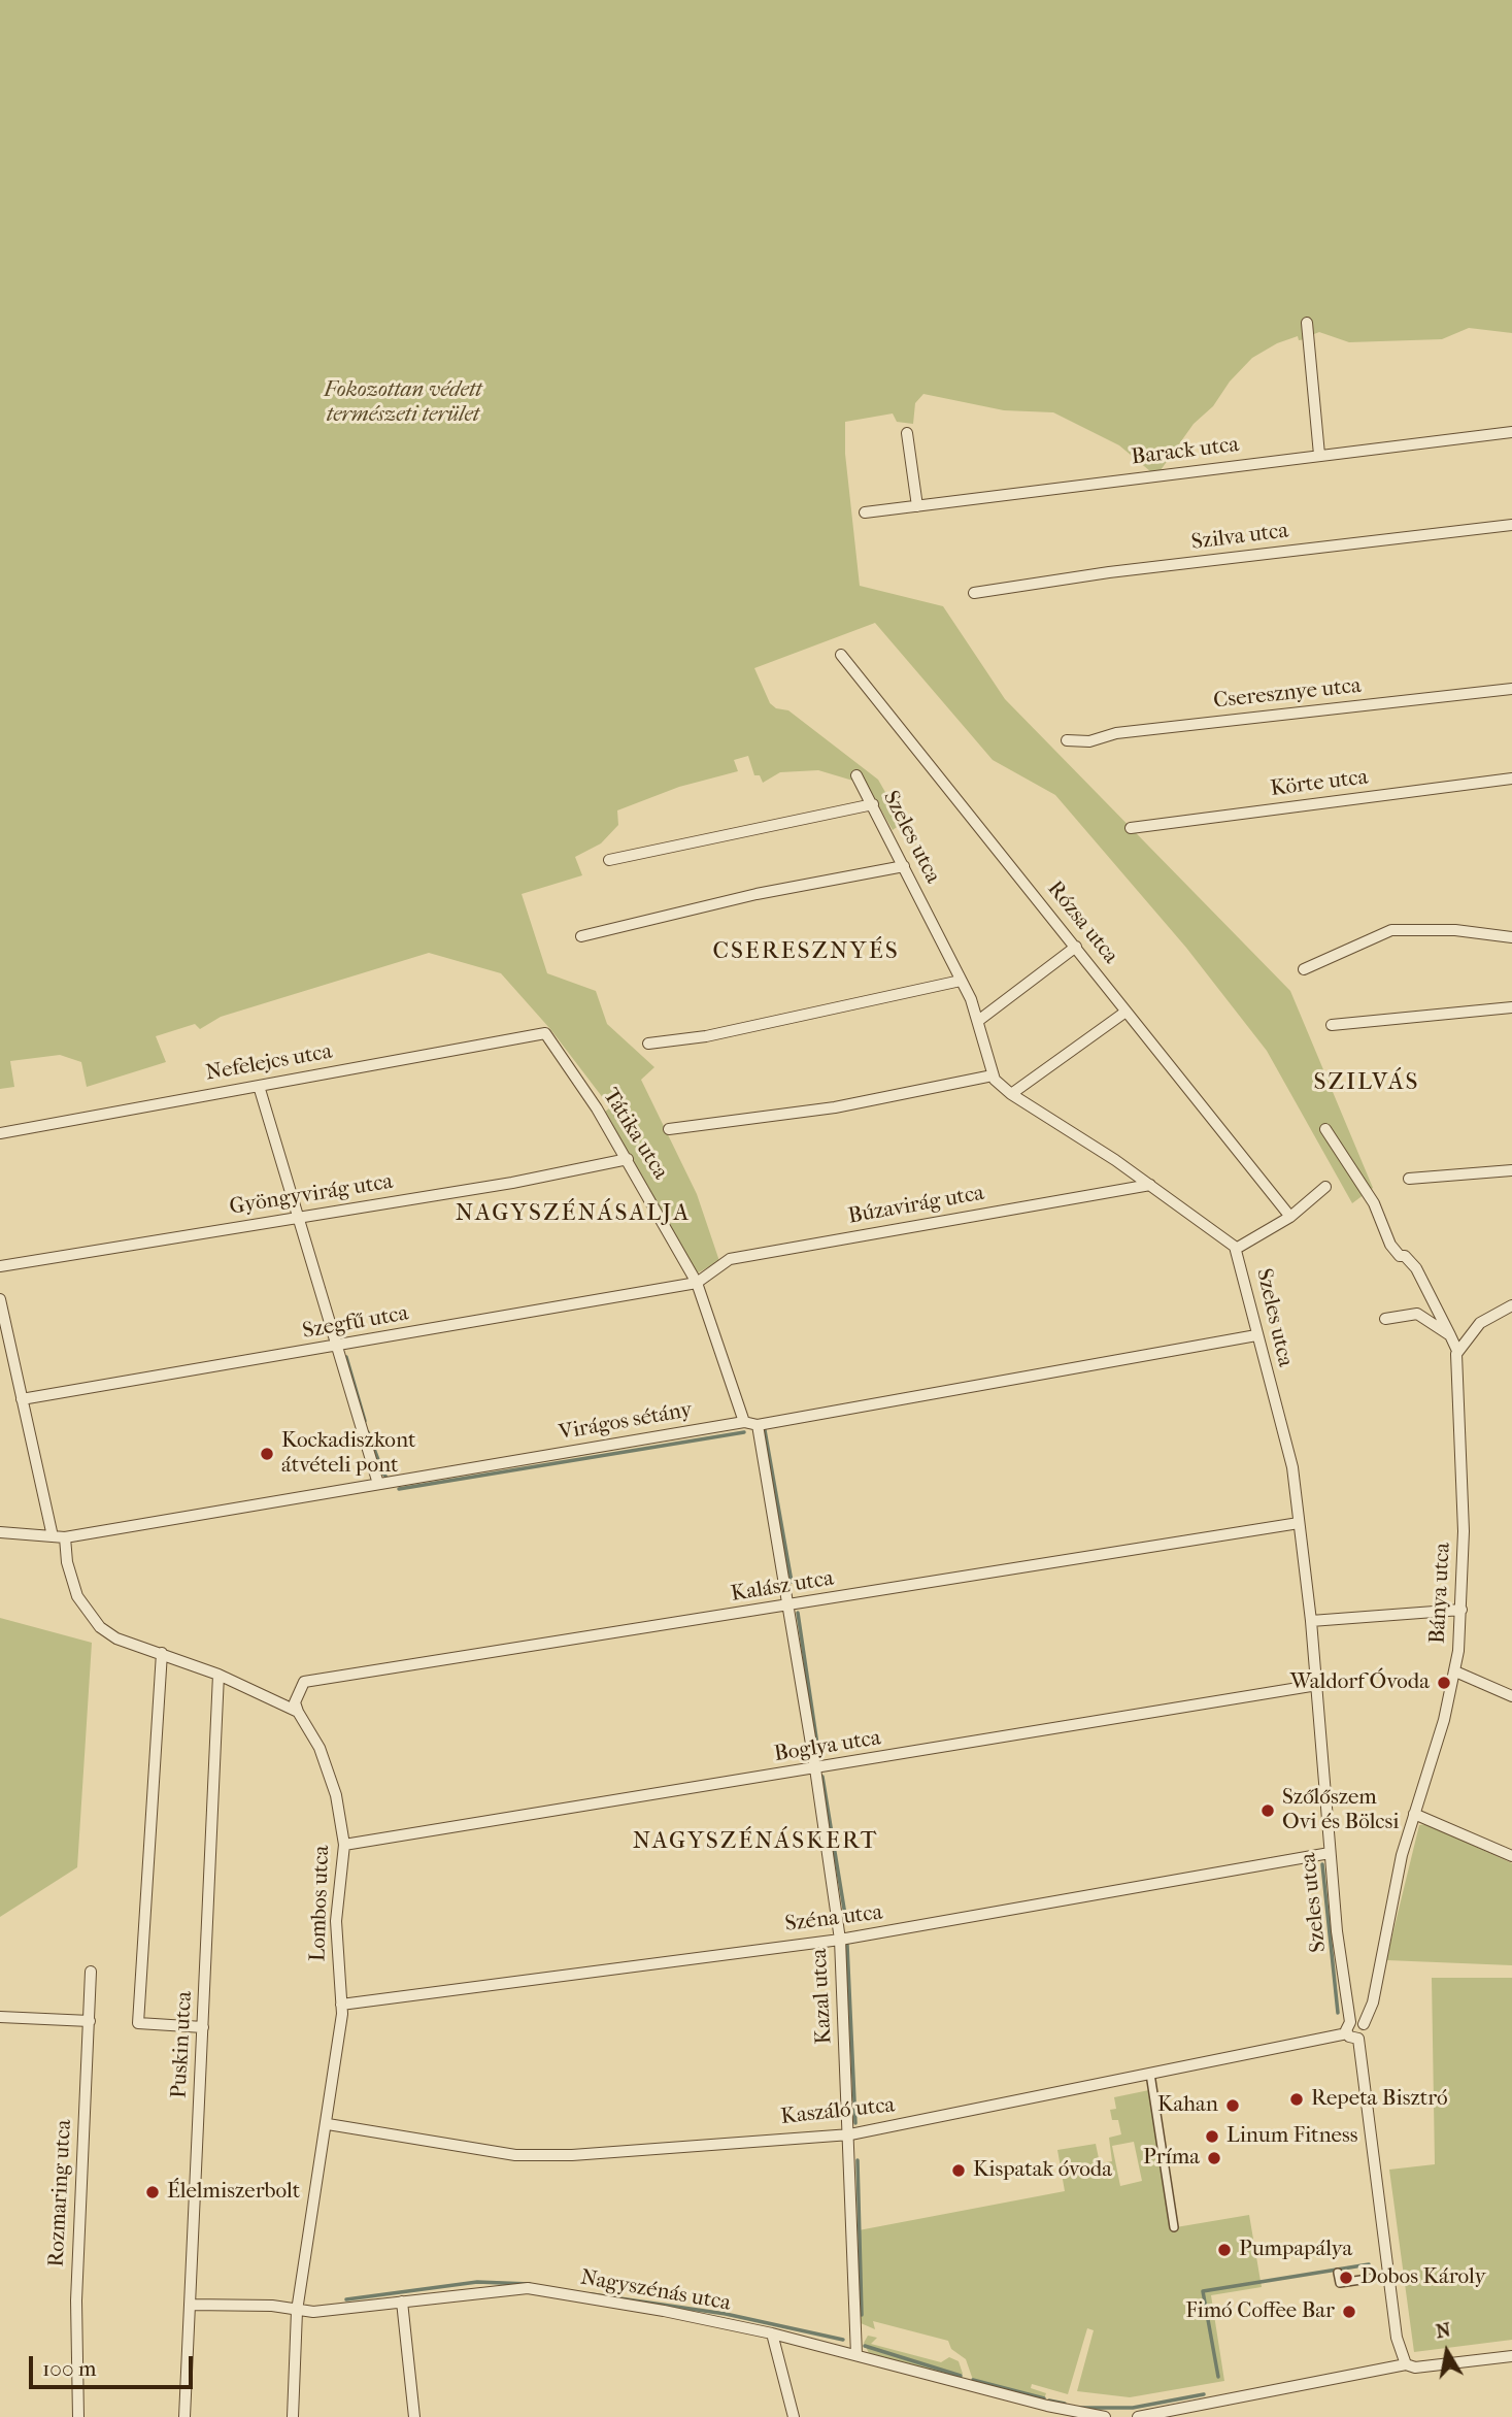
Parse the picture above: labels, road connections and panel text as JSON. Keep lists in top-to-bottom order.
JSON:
{
  "streets": {
    "street": [
      "Barack utca",
      "Szilva utca",
      "Cseresznye utca",
      "Körte utca",
      "Szeles utca",
      "Rózsa utca",
      "Nefelejcs utca",
      "Tátika utca",
      "Gyöngyvirág utca",
      "Búzavirág utca",
      "Szegfű utca",
      "Virágos sétány",
      "Kalász utca",
      "Bánya utca",
      "Boglya utca",
      "Lombos utca",
      "Széna utca",
      "Kazal utca",
      "Puskin utca",
      "Kaszáló utca",
      "Rozmaring utca",
      "Nagyszénás utca"
    ]
  },
  "crossings": [
    ["Szeles utca", "Búzavirág utca"],
    ["Szeles utca", "Virágos sétány"],
    ["Szeles utca", "Kalász utca"],
    ["Szeles utca", "Bánya utca"],
    ["Szeles utca", "Boglya utca"],
    ["Szeles utca", "Széna utca"],
    ["Szeles utca", "Kaszáló utca"],
    ["Nefelejcs utca", "Tátika utca"],
    ["Tátika utca", "Gyöngyvirág utca"],
    ["Tátika utca", "Búzavirág utca"],
    ["Tátika utca", "Szegfű utca"],
    ["Tátika utca", "Virágos sétány"],
    ["Búzavirág utca", "Szegfű utca"],
    ["Virágos sétány", "Kazal utca"],
    ["Kalász utca", "Lombos utca"],
    ["Kalász utca", "Kazal utca"],
    ["Bánya utca", "Kaszáló utca"],
    ["Boglya utca", "Lombos utca"],
    ["Boglya utca", "Kazal utca"],
    ["Lombos utca", "Széna utca"],
    ["Lombos utca", "Kaszáló utca"],
    ["Lombos utca", "Nagyszénás utca"],
    ["Széna utca", "Kazal utca"],
    ["Kazal utca", "Kaszáló utca"],
    ["Kazal utca", "Nagyszénás utca"],
    ["Puskin utca", "Nagyszénás utca"]
  ],
  "districts": [
    "CSERESZNYÉS",
    "SZILVÁS",
    "NAGYSZÉNÁSALJA",
    "NAGYSZÉNÁSKERT"
  ],
  "parks": ["Fokozottan védett természeti terület"],
  "places": [
    "Kockadiszkont átvételi pont",
    "Waldorf Óvoda",
    "Szőlőszem Ovi és Bölcsi",
    "Repeta Bisztró",
    "Kahan",
    "Linum Fitness",
    "Príma",
    "Kispatak óvoda",
    "Élelmiszerbolt",
    "Pumpapálya",
    "Dobos Károly",
    "Fimó Coffee Bar"
  ],
  "scale_bar": "100 m",
  "north": "top"
}
